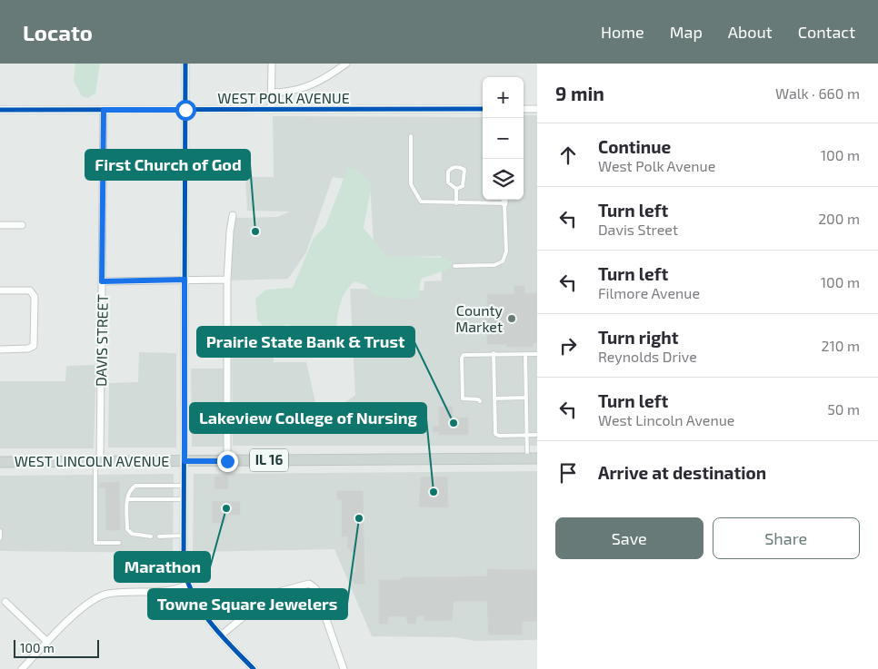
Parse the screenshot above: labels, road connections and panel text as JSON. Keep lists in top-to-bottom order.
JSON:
{
  "streets": {
    "main road": ["IL 16", "WEST LINCOLN AVENUE"],
    "street": ["WEST POLK AVENUE", "DAVIS STREET"]
  },
  "crossings": [
    ["WEST POLK AVENUE", "DAVIS STREET"],
    ["DAVIS STREET", "WEST LINCOLN AVENUE"]
  ],
  "places": [
    "First Church of God",
    "County Market",
    "Prairie State Bank & Trust",
    "Lakeview College of Nursing",
    "Marathon",
    "Towne Square Jewelers"
  ],
  "scale_bar": "100 m",
  "page": {
    "header": "Locato",
    "nav": [
      "Home",
      "Map",
      "About",
      "Contact"
    ],
    "heading": ["9 min", "Walk · 660 m"],
    "map_buttons": ["+", "−"],
    "list": [
      ["Continue", "West Polk Avenue", "100 m"],
      ["Turn left", "Davis Street", "200 m"],
      ["Turn left", "Filmore Avenue", "100 m"],
      ["Turn right", "Reynolds Drive", "210 m"],
      ["Turn left", "West Lincoln Avenue", "50 m"],
      "Arrive at destination"
    ],
    "buttons": ["Save", "Share"],
    "scale": "100 m"
  }
}
